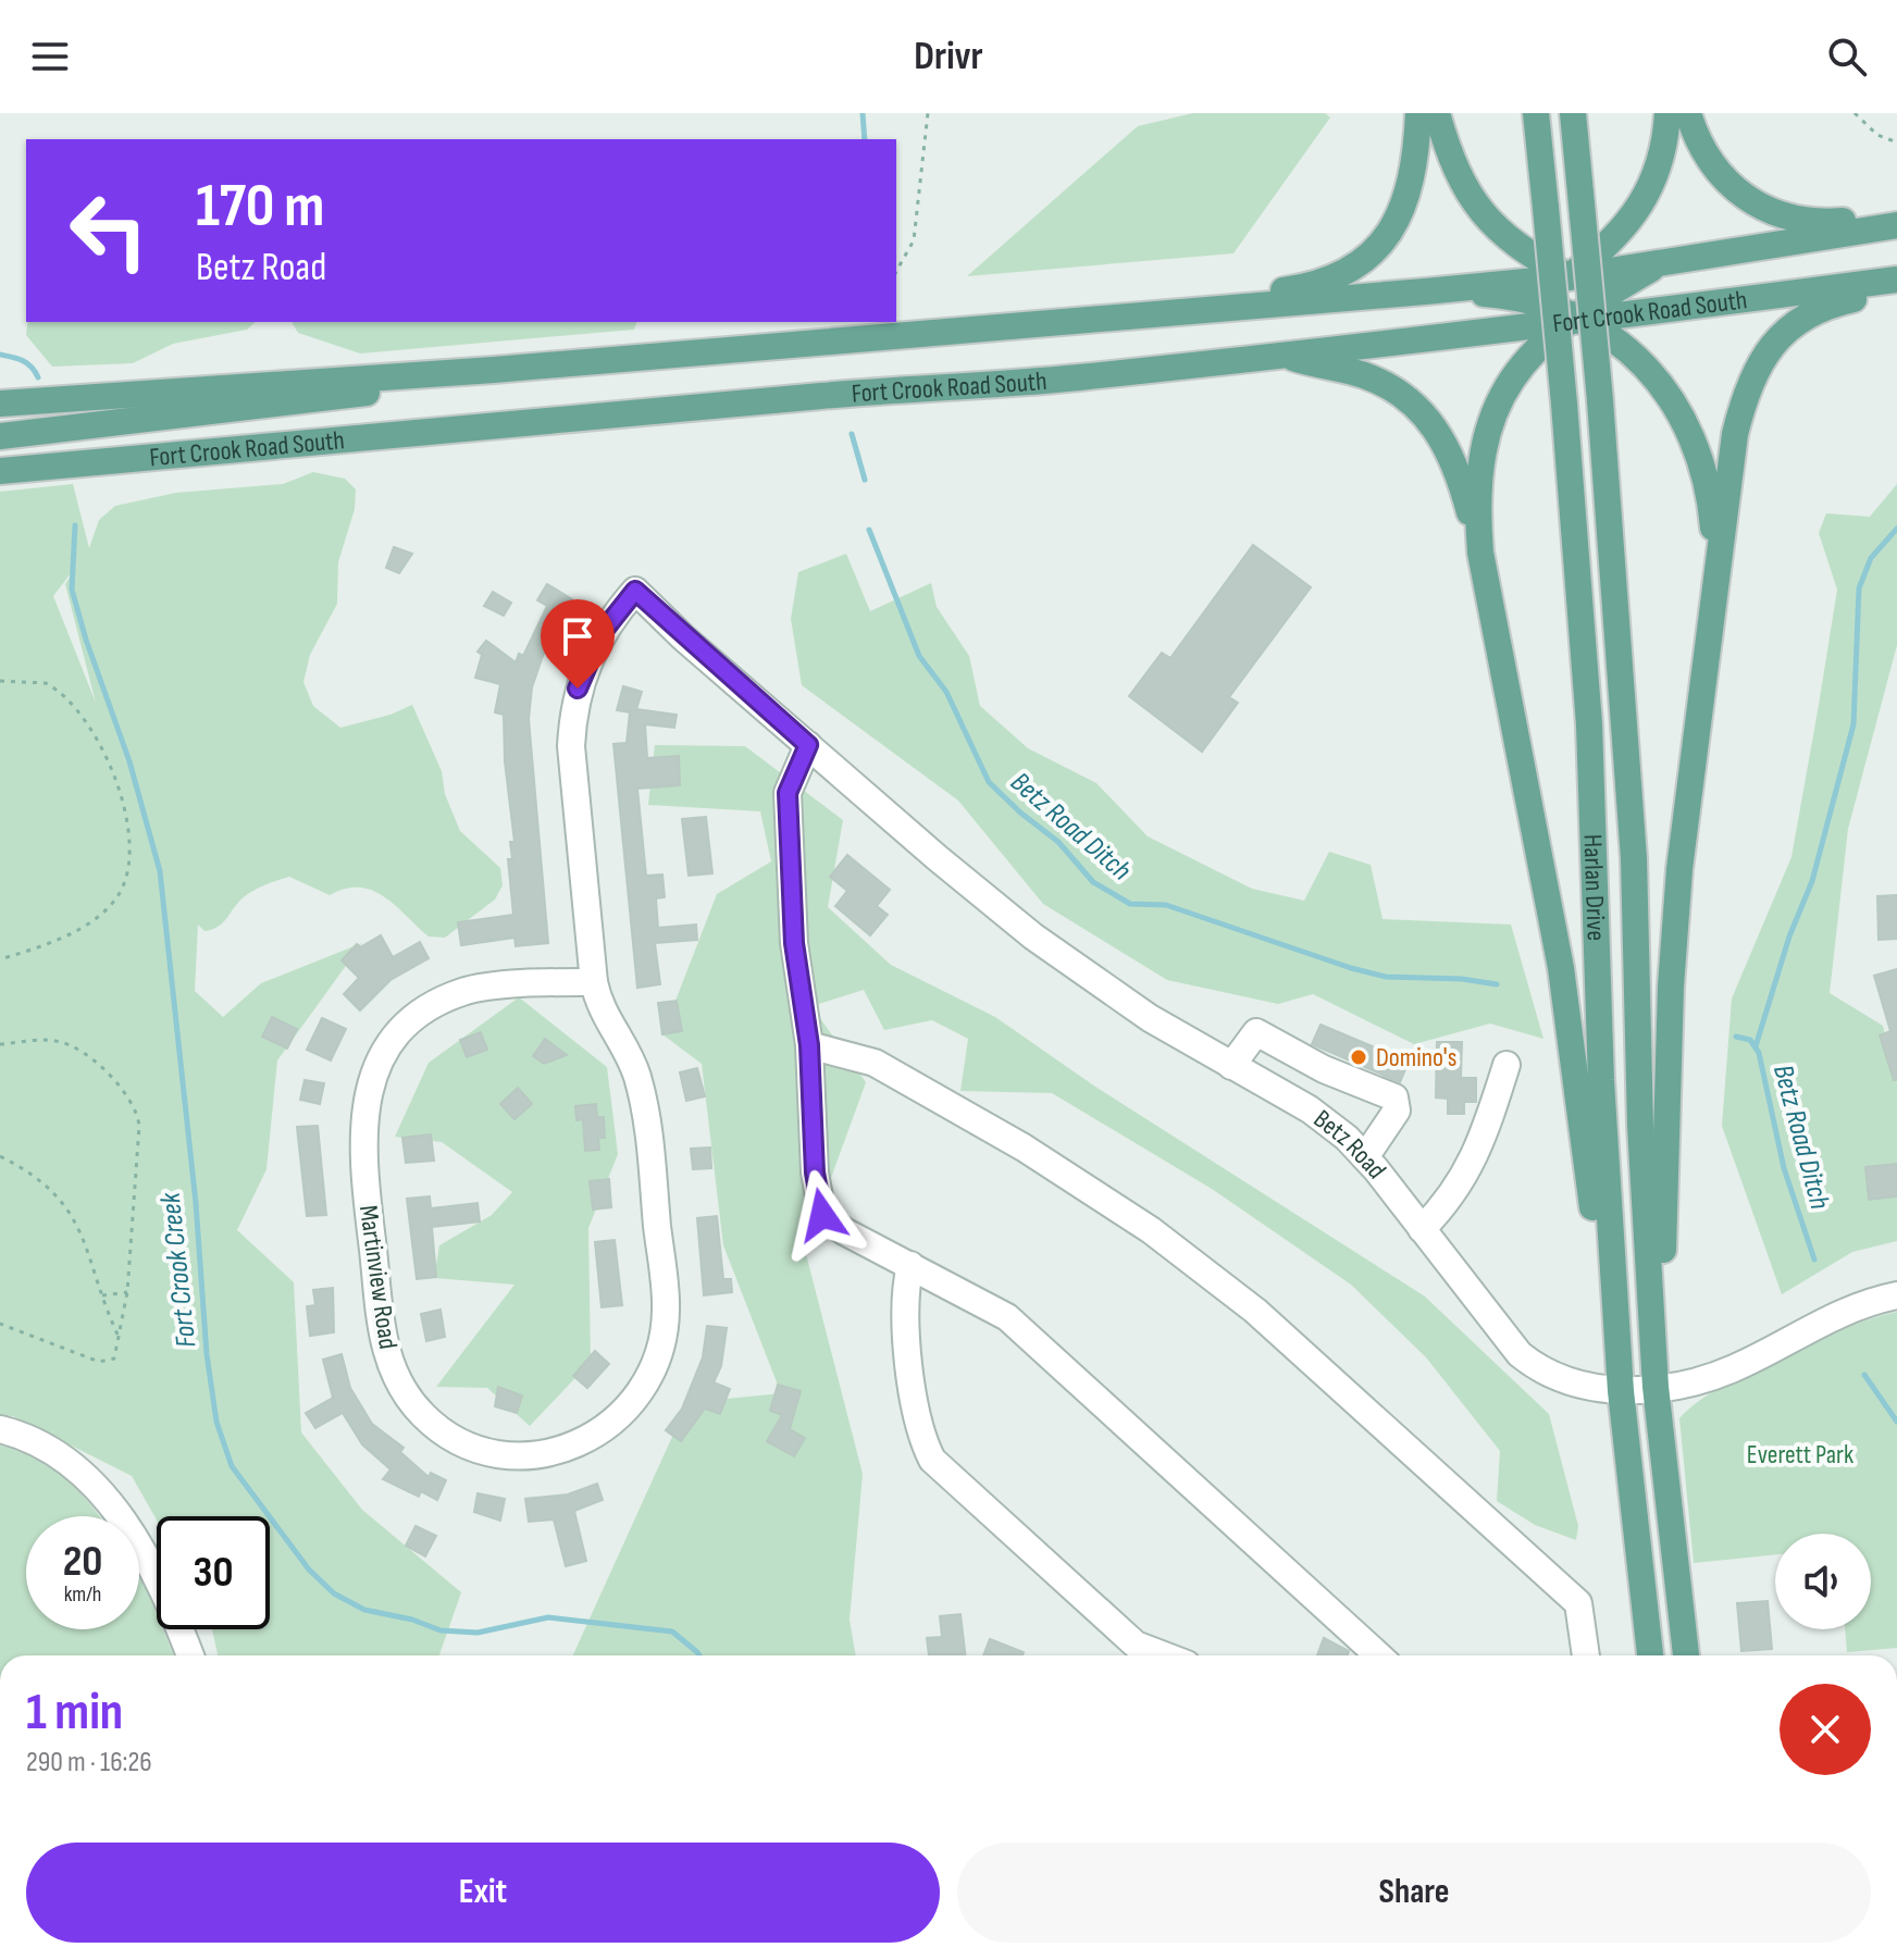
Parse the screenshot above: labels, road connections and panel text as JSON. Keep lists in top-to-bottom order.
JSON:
{
  "streets": {
    "main road": ["Fort Crook Road South", "Harlan Drive"],
    "street": ["Betz Road", "Martinview Road"]
  },
  "crossings": [
    ["Harlan Drive", "Betz Road"],
    ["Betz Road", "Martinview Road"]
  ],
  "water": ["Betz Road Ditch", "Fort Crook Creek"],
  "parks": ["Everett Park"],
  "places": ["Domino's"],
  "page": {
    "header": "Drivr",
    "turn": ["170 m", "Betz Road"],
    "speed": "20 km/h",
    "limit": "30",
    "heading": ["1 min", "290 m · 16:26"],
    "buttons": ["Exit", "Share"]
  }
}
